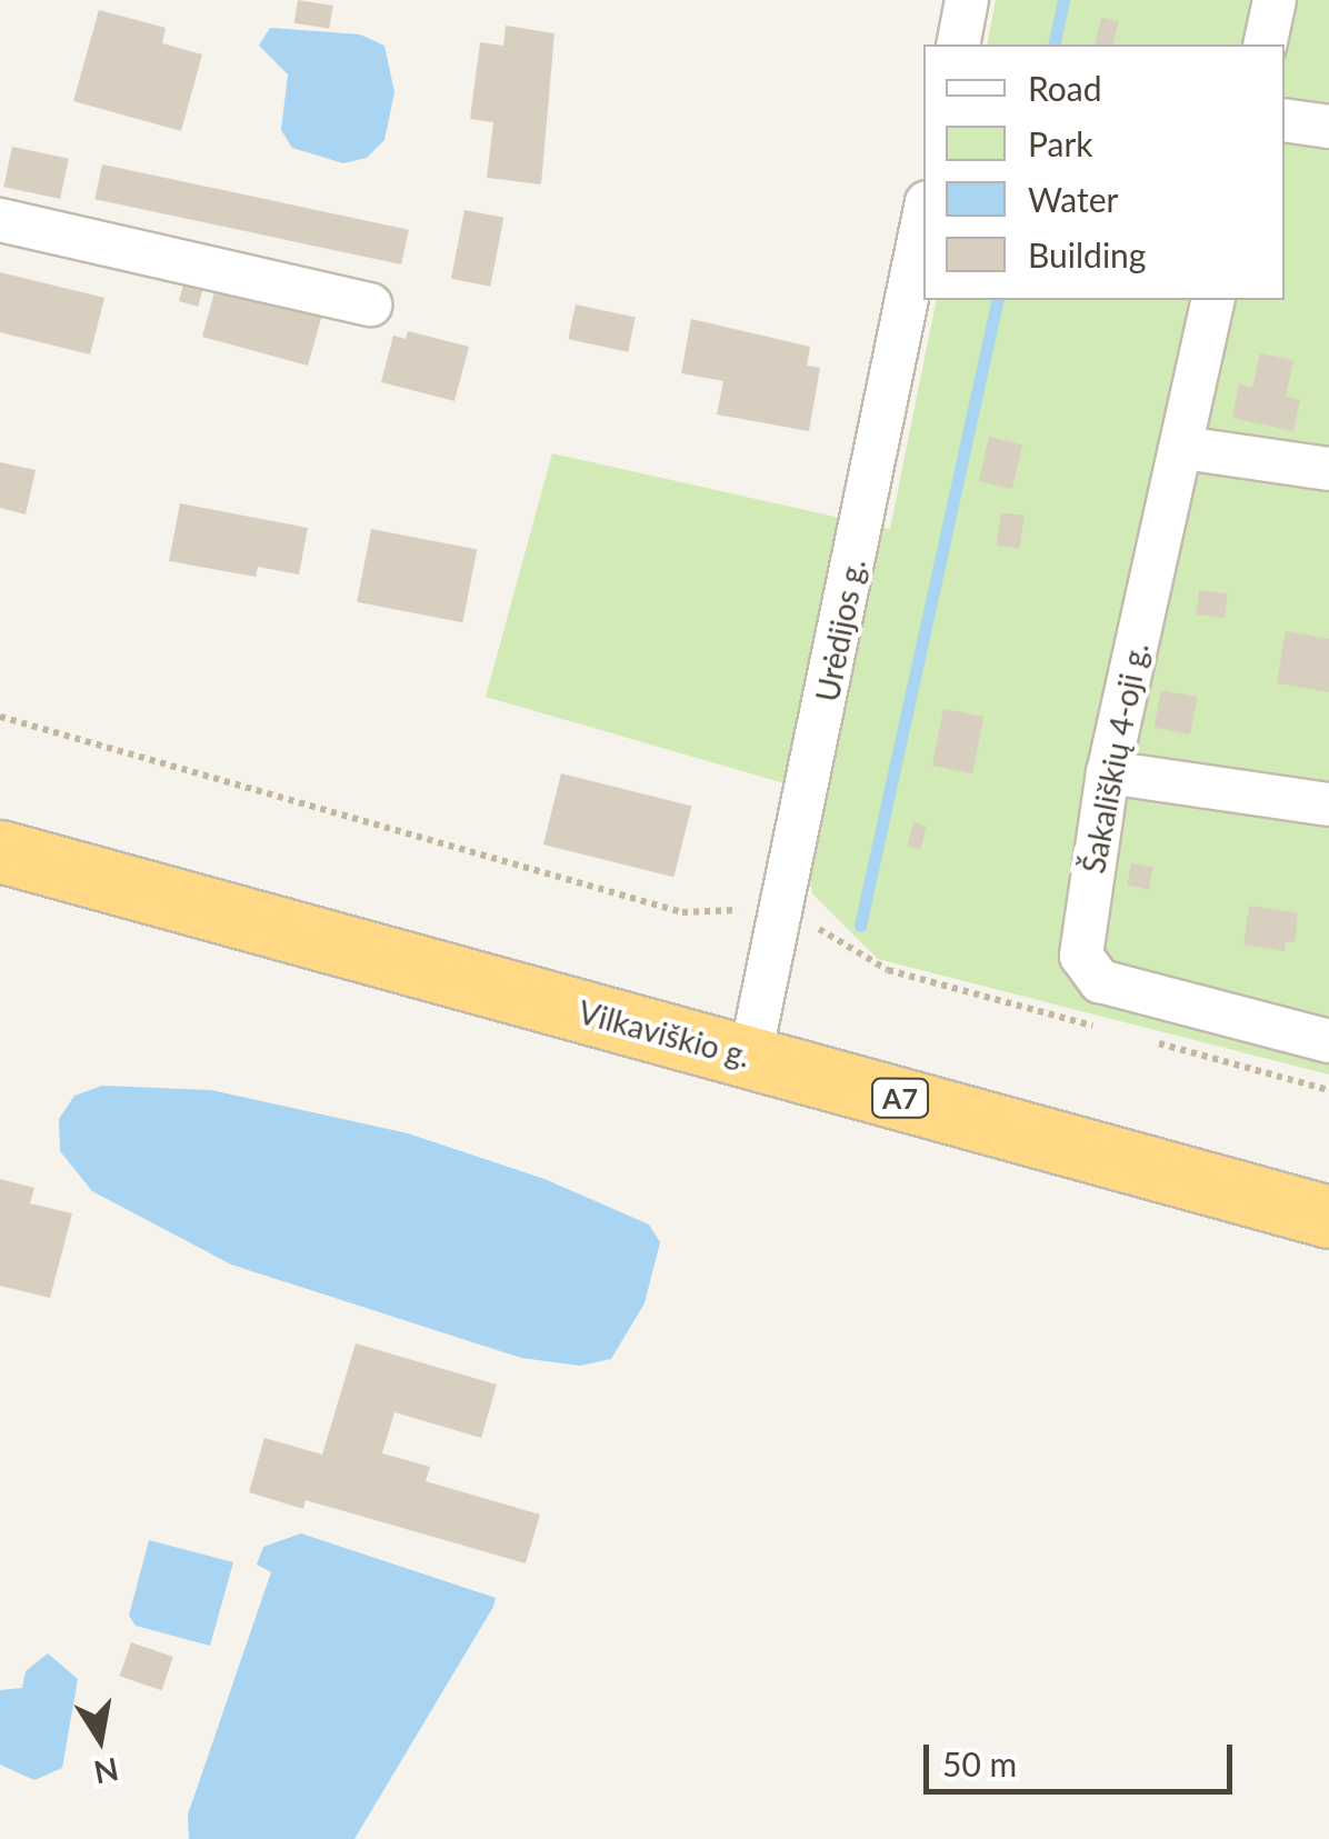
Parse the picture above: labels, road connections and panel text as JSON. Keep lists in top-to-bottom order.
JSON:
{
  "streets": {
    "highway": ["Vilkaviškio g.", "A7"],
    "street": ["Urėdijos g.", "Šakališkių 4-oji g."]
  },
  "crossings": [
    ["Urėdijos g.", "Vilkaviškio g."]
  ],
  "legend": [
    "Road",
    "Park",
    "Water",
    "Building"
  ],
  "scale_bar": "50 m",
  "north": "bottom"
}
